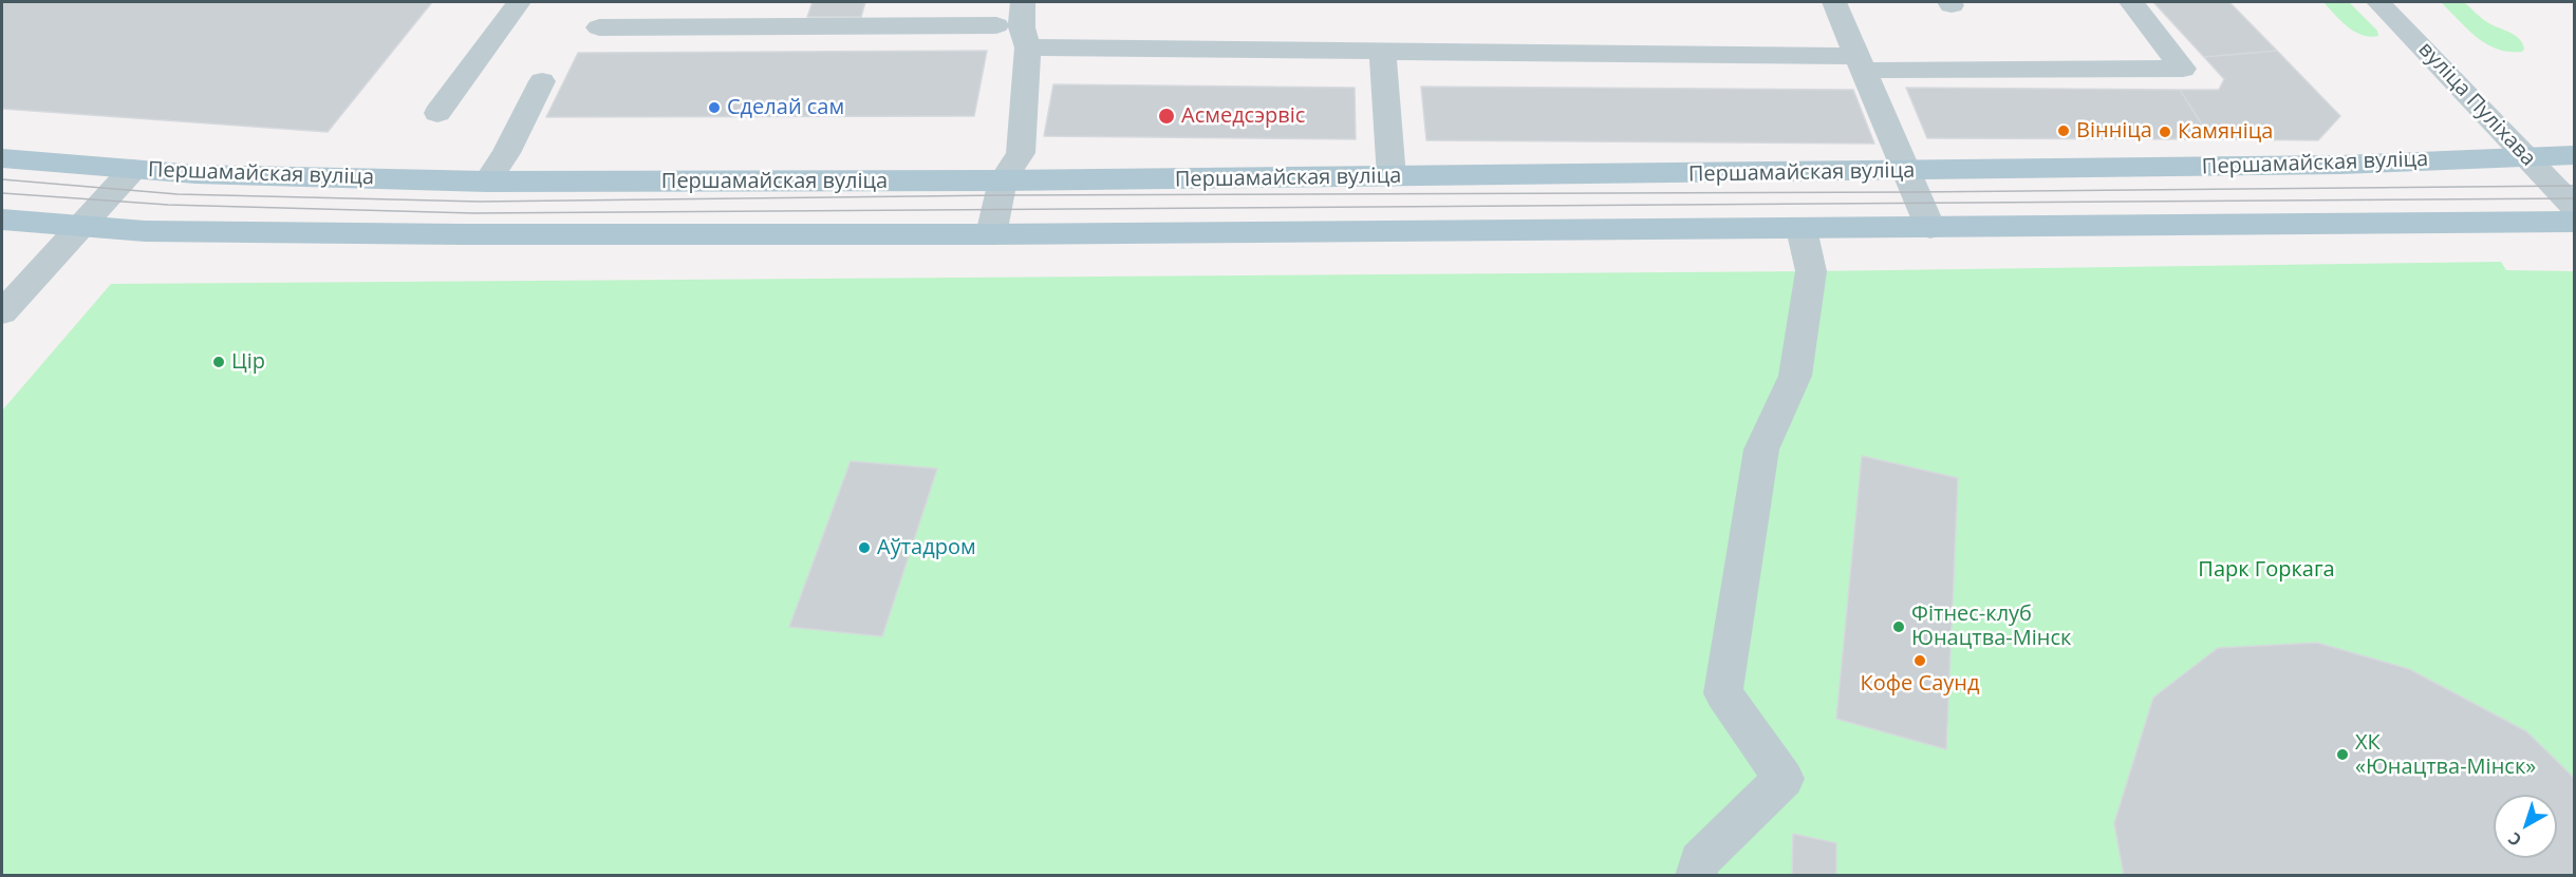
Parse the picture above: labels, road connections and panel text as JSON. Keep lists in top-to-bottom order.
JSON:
{
  "streets": {
    "main road": ["Першамайская вуліца"],
    "street": ["вуліца Пуліхава"]
  },
  "crossings": [
    ["вуліца Пуліхава", "Першамайская вуліца"]
  ],
  "parks": ["Парк Горкага"],
  "places": [
    "Сделай сам",
    "Асмедсэрвіс",
    "Вінніца",
    "Камяніца",
    "Цір",
    "Аўтадром",
    "Фітнес-клуб Юнацтва-Мінск",
    "Кофе Саунд",
    "ХК «Юнацтва-Мінск»"
  ],
  "north": "bottom left"
}
